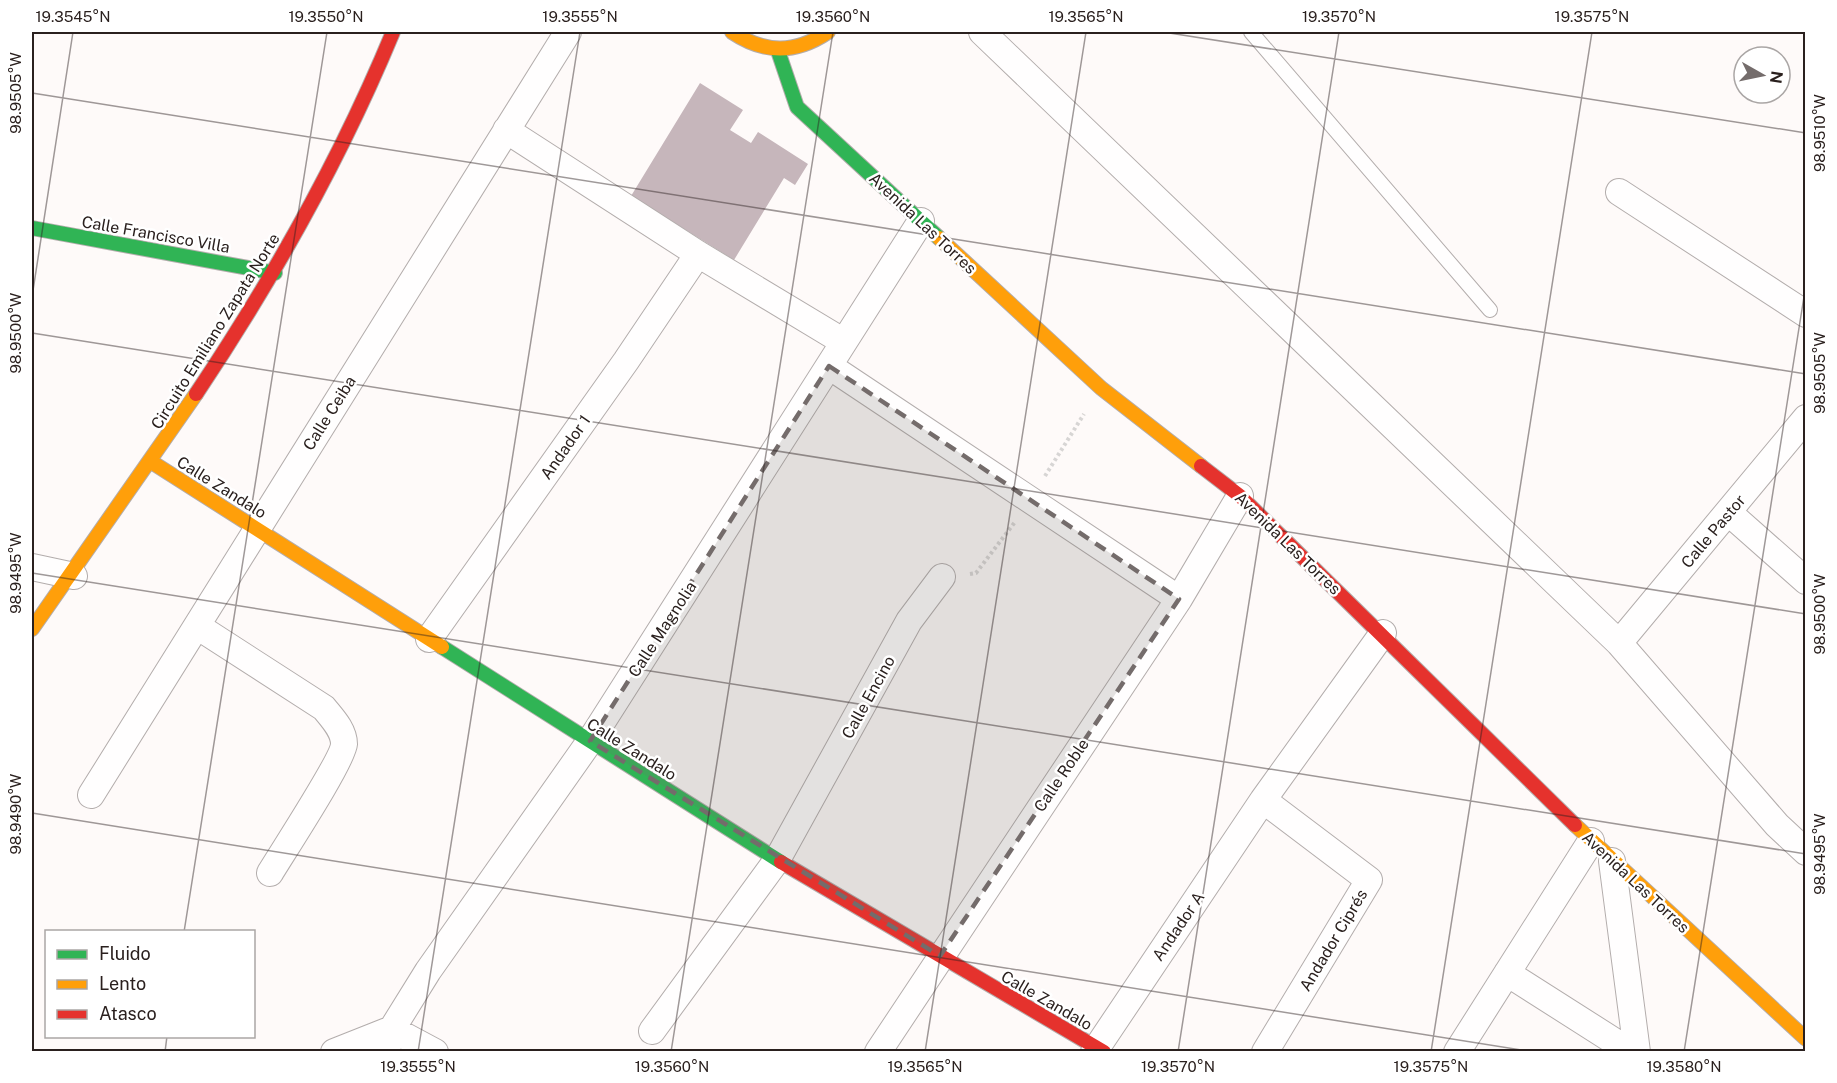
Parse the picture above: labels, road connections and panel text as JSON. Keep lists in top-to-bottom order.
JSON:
{
  "streets": {
    "street": [
      "Avenida Las Torres",
      "Calle Francisco Villa",
      "Circuito Emiliano Zapata Norte",
      "Calle Ceiba",
      "Andador 1",
      "Calle Zandalo",
      "Calle Pastor",
      "Calle Magnolia",
      "Calle Encino",
      "Calle Roble",
      "Andador A",
      "Andador Ciprés"
    ]
  },
  "crossings": [
    ["Avenida Las Torres", "Calle Magnolia"],
    ["Avenida Las Torres", "Calle Roble"],
    ["Avenida Las Torres", "Andador A"],
    ["Calle Francisco Villa", "Circuito Emiliano Zapata Norte"],
    ["Circuito Emiliano Zapata Norte", "Calle Zandalo"],
    ["Calle Ceiba", "Calle Zandalo"],
    ["Andador 1", "Calle Zandalo"],
    ["Calle Zandalo", "Calle Magnolia"],
    ["Calle Zandalo", "Calle Encino"],
    ["Calle Zandalo", "Calle Roble"],
    ["Calle Zandalo", "Andador A"],
    ["Andador A", "Andador Ciprés"]
  ],
  "legend": ["Fluido", "Lento", "Atasco"],
  "north": "right",
  "coordinates": [
    "19.3545°N",
    "19.3550°N",
    "19.3555°N",
    "19.3560°N",
    "19.3565°N",
    "19.3570°N",
    "19.3575°N",
    "98.9505°W",
    "98.9510°W",
    "98.9500°W",
    "98.9495°W",
    "98.9490°W",
    "19.3580°N"
  ]
}
